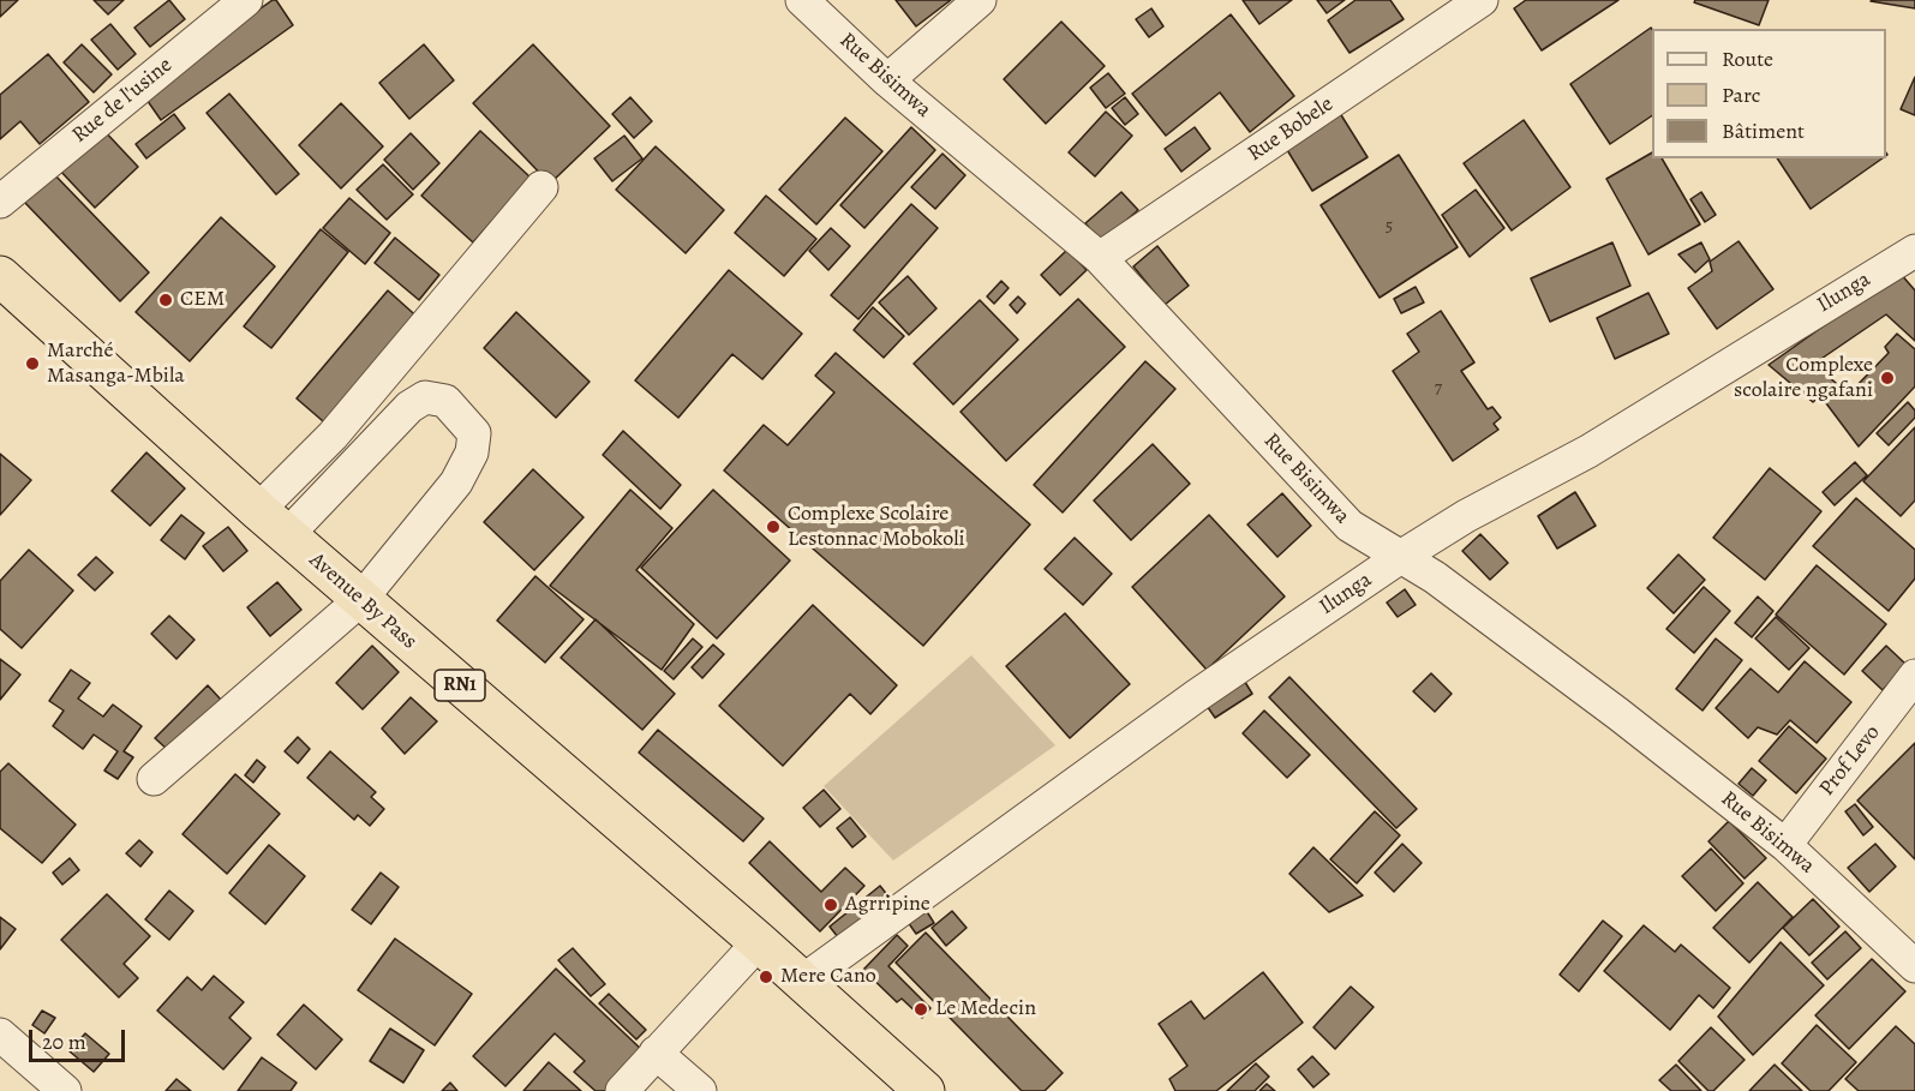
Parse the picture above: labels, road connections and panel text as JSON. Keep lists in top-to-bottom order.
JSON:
{
  "streets": {
    "highway": ["Avenue By Pass", "RN1"],
    "street": [
      "Rue Bisimwa",
      "Rue de l'usine",
      "Rue Bobele",
      "Ilunga",
      "Prof Levo"
    ]
  },
  "crossings": [
    ["Rue Bisimwa", "Rue Bobele"],
    ["Rue Bisimwa", "Ilunga"],
    ["Rue Bisimwa", "Prof Levo"],
    ["Ilunga", "Avenue By Pass"]
  ],
  "places": [
    "CEM",
    "Marché Masanga-Mbila",
    "Complexe scolaire ngafani",
    "Complexe Scolaire Lestonnac Mobokoli",
    "Agrripine",
    "Mere Cano",
    "Le Medecin"
  ],
  "house_numbers": ["5", "7"],
  "legend": ["Route", "Parc", "Bâtiment"],
  "scale_bar": "20 m"
}
